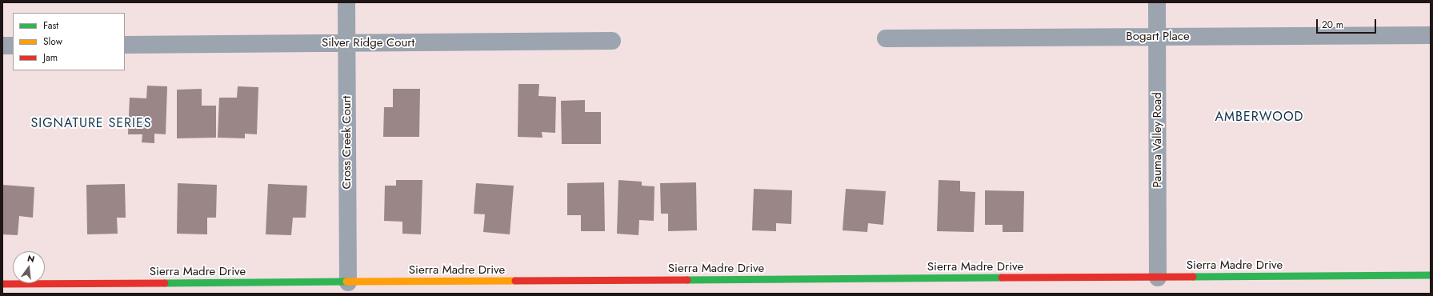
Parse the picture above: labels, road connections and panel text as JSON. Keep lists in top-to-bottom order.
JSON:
{
  "streets": {
    "street": [
      "Bogart Place",
      "Silver Ridge Court",
      "Pauma Valley Road",
      "Cross Creek Court",
      "Sierra Madre Drive"
    ]
  },
  "crossings": [
    ["Bogart Place", "Pauma Valley Road"],
    ["Silver Ridge Court", "Cross Creek Court"],
    ["Pauma Valley Road", "Sierra Madre Drive"],
    ["Cross Creek Court", "Sierra Madre Drive"]
  ],
  "districts": ["AMBERWOOD", "SIGNATURE SERIES"],
  "legend": ["Fast", "Slow", "Jam"],
  "scale_bar": "20 m",
  "north": "top"
}
